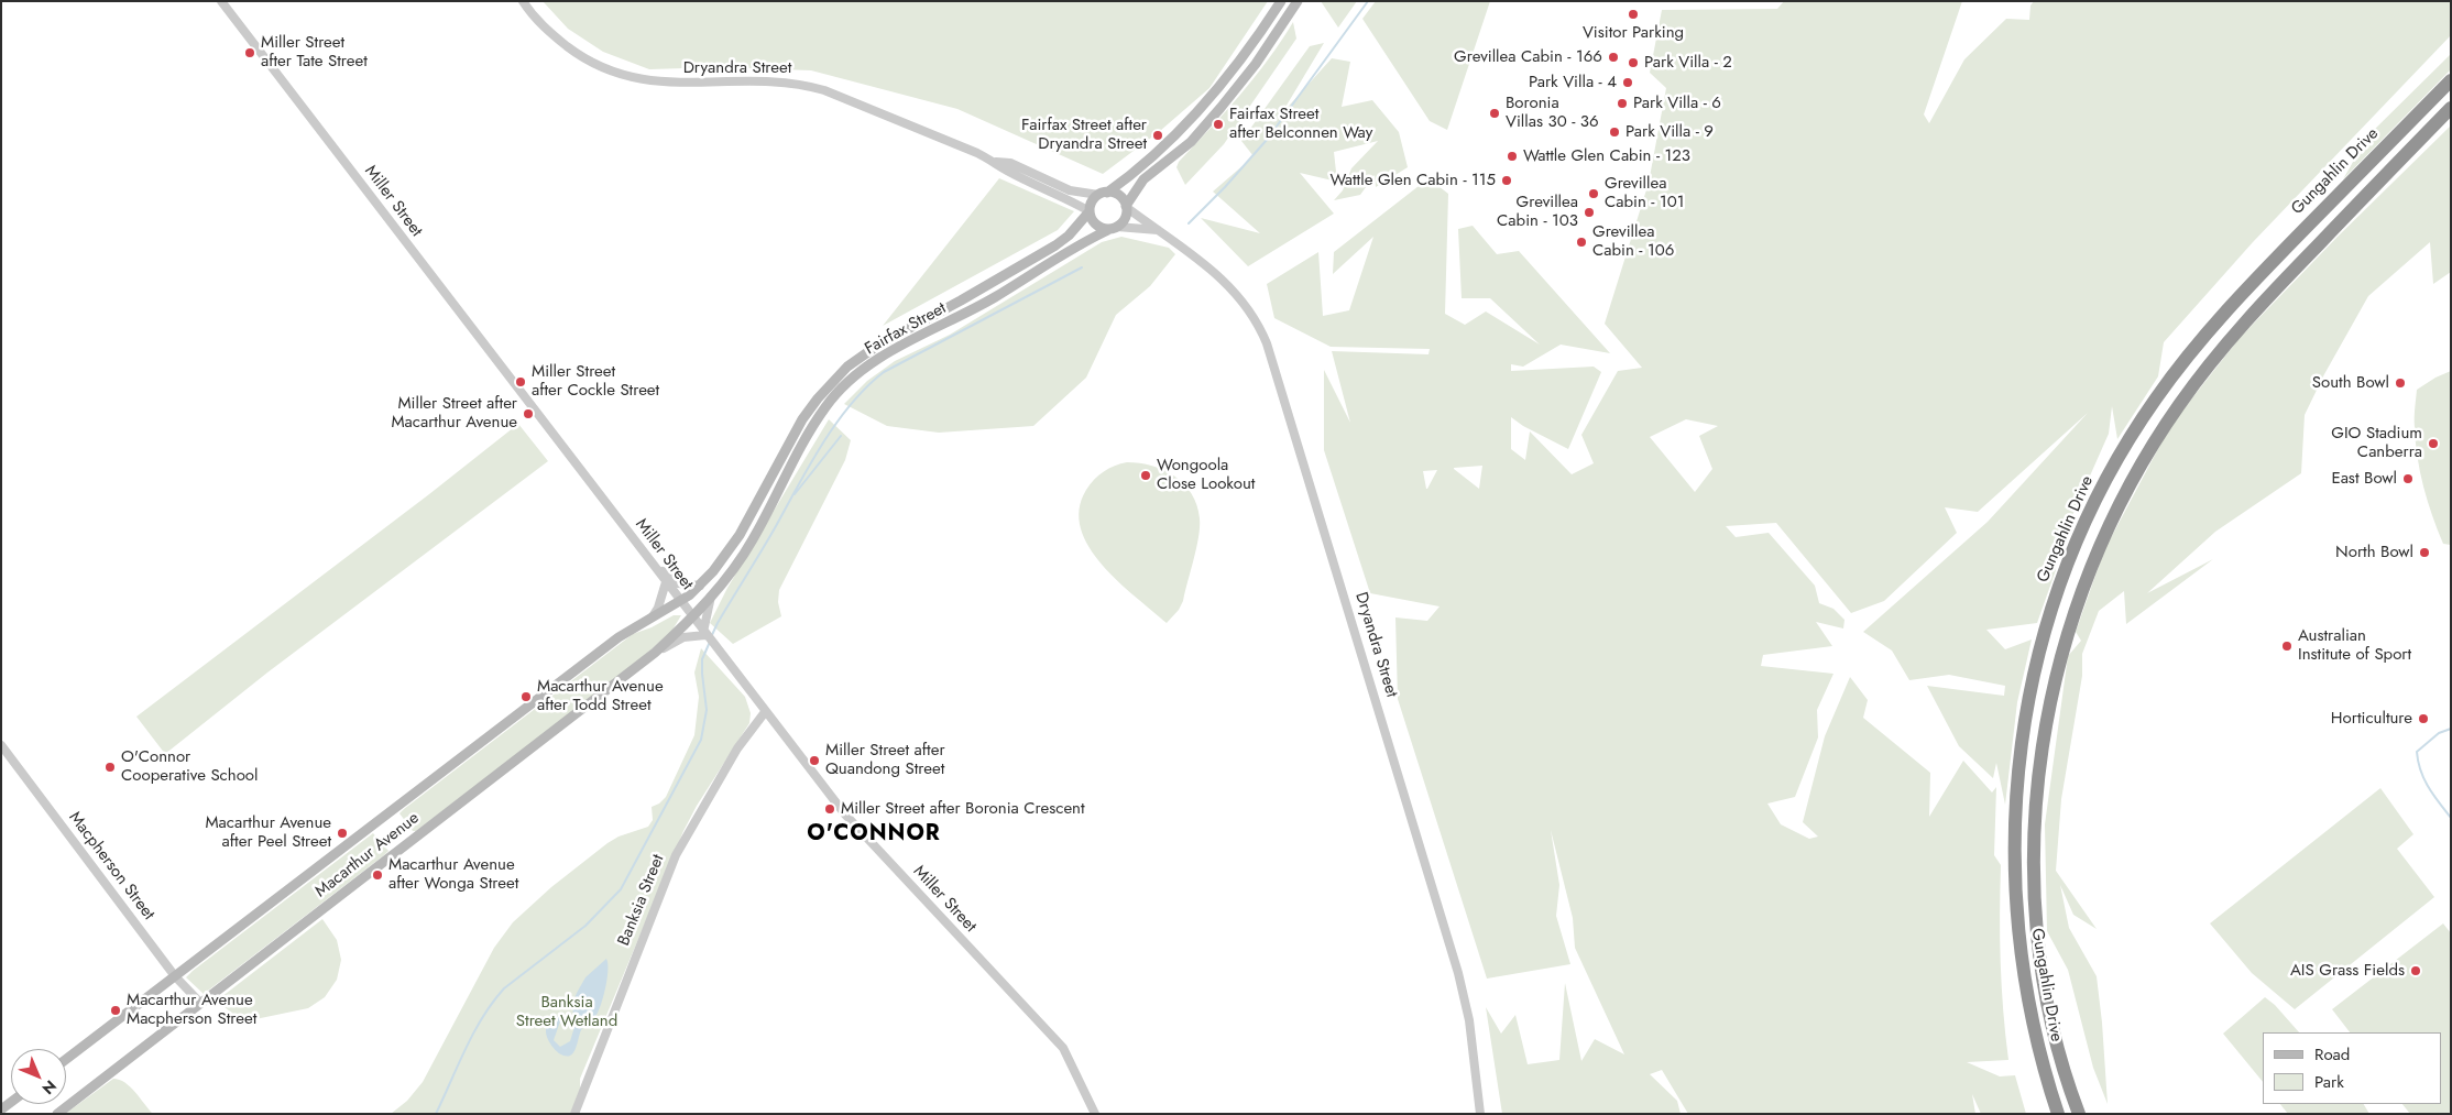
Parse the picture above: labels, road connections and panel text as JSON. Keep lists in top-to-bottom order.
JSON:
{
  "streets": {
    "highway": ["Gungahlin Drive"],
    "main road": ["Fairfax Street", "Macarthur Avenue"],
    "street": [
      "Dryandra Street",
      "Miller Street",
      "Macpherson Street",
      "Banksia Street"
    ]
  },
  "crossings": [
    ["Dryandra Street", "Fairfax Street"],
    ["Miller Street", "Fairfax Street"],
    ["Miller Street", "Macarthur Avenue"],
    ["Miller Street", "Banksia Street"],
    ["Fairfax Street", "Macarthur Avenue"],
    ["Macarthur Avenue", "Macpherson Street"]
  ],
  "districts": ["O'CONNOR"],
  "parks": ["Banksia Street Wetland"],
  "places": [
    "Visitor Parking",
    "Miller Street after Tate Street",
    "Grevillea Cabin - 166",
    "Park Villa - 2",
    "Park Villa - 4",
    "Park Villa - 6",
    "Boronia Villas 30 - 36",
    "Fairfax Street after Belconnen Way",
    "Park Villa - 9",
    "Fairfax Street after Dryandra Street",
    "Wattle Glen Cabin - 123",
    "Wattle Glen Cabin - 115",
    "Grevillea Cabin - 101",
    "Grevillea Cabin - 103",
    "Grevillea Cabin - 106",
    "Miller Street after Cockle Street",
    "South Bowl",
    "Miller Street after Macarthur Avenue",
    "GIO Stadium Canberra",
    "Wongoola Close Lookout",
    "East Bowl",
    "North Bowl",
    "Australian Institute of Sport",
    "Macarthur Avenue after Todd Street",
    "Horticulture",
    "Miller Street after Quandong Street",
    "O'Connor Cooperative School",
    "Miller Street after Boronia Crescent",
    "Macarthur Avenue after Peel Street",
    "Macarthur Avenue after Wonga Street",
    "AIS Grass Fields",
    "Macarthur Avenue Macpherson Street"
  ],
  "legend": ["Road", "Park"],
  "north": "bottom right"
}
